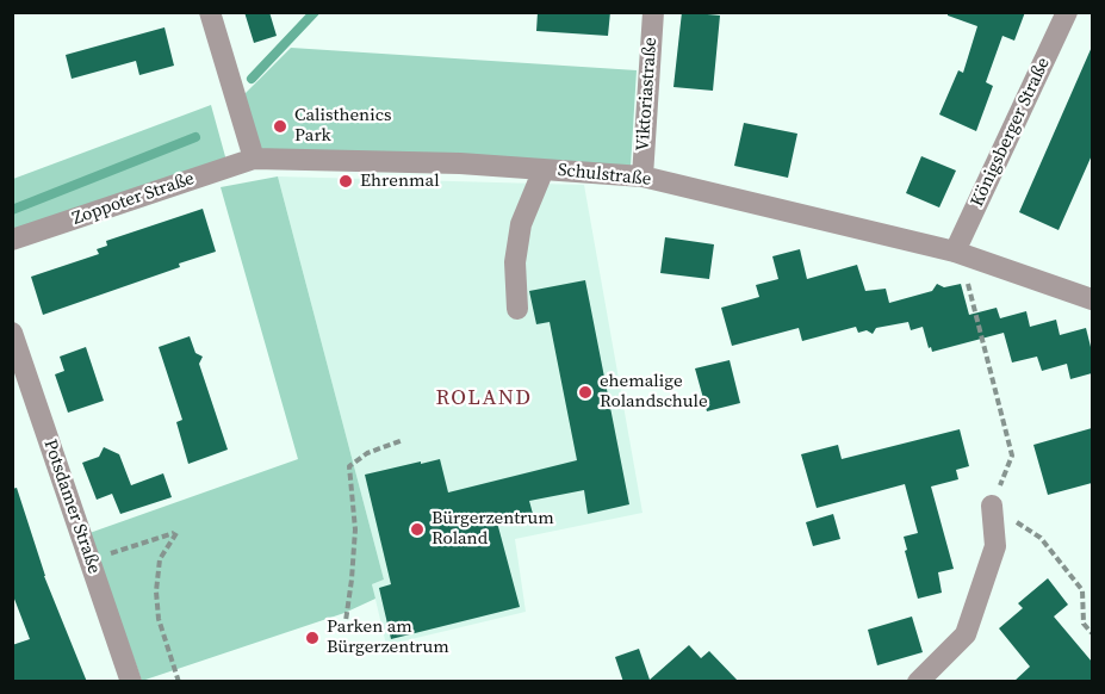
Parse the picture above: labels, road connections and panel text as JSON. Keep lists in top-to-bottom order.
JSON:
{
  "streets": {
    "street": [
      "Viktoriastraße",
      "Königsberger Straße",
      "Schulstraße",
      "Zoppoter Straße",
      "Potsdamer Straße"
    ]
  },
  "crossings": [
    ["Viktoriastraße", "Schulstraße"],
    ["Königsberger Straße", "Schulstraße"],
    ["Schulstraße", "Zoppoter Straße"]
  ],
  "districts": ["ROLAND"],
  "places": [
    "Calisthenics Park",
    "Ehrenmal",
    "ehemalige Rolandschule",
    "Bürgerzentrum Roland",
    "Parken am Bürgerzentrum"
  ]
}
